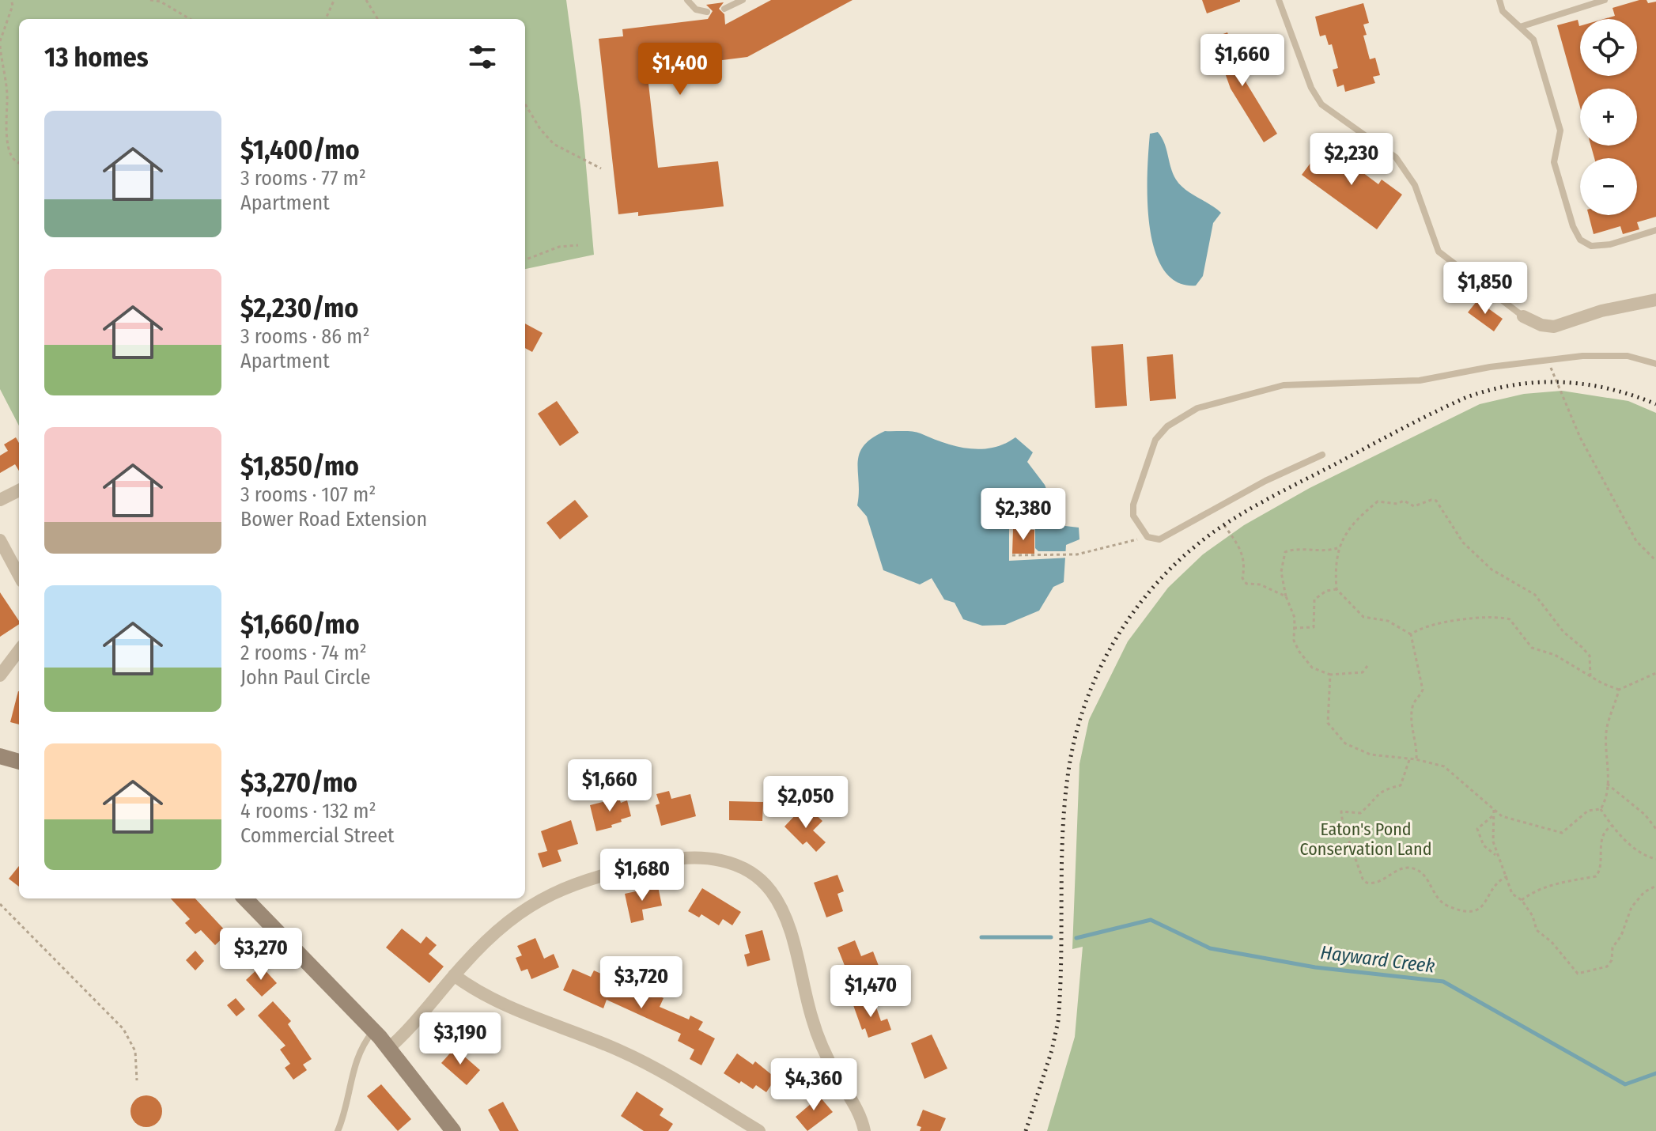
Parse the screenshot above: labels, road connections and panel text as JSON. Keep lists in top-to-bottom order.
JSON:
{
  "water": ["Hayward Creek"],
  "parks": ["Eaton's Pond Conservation Land"],
  "page": {
    "map_buttons": ["+", "−"],
    "heading": "13 homes",
    "price": [
      "$1,660",
      "$1,400",
      "$2,230",
      "$1,850",
      "$2,380",
      "$1,660",
      "$2,050",
      "$1,680",
      "$3,270",
      "$3,720",
      "$1,470",
      "$3,190",
      "$4,360"
    ],
    "list": [
      {
        "name": "$1,400/mo",
        "note": "3 rooms · 77 m² · Apartment"
      },
      {
        "name": "$2,230/mo",
        "note": "3 rooms · 86 m² · Apartment"
      },
      {
        "name": "$1,850/mo",
        "note": "3 rooms · 107 m² · Bower Road Extension"
      },
      {
        "name": "$1,660/mo",
        "note": "2 rooms · 74 m² · John Paul Circle"
      },
      {
        "name": "$3,270/mo",
        "note": "4 rooms · 132 m² · Commercial Street"
      }
    ]
  }
}
